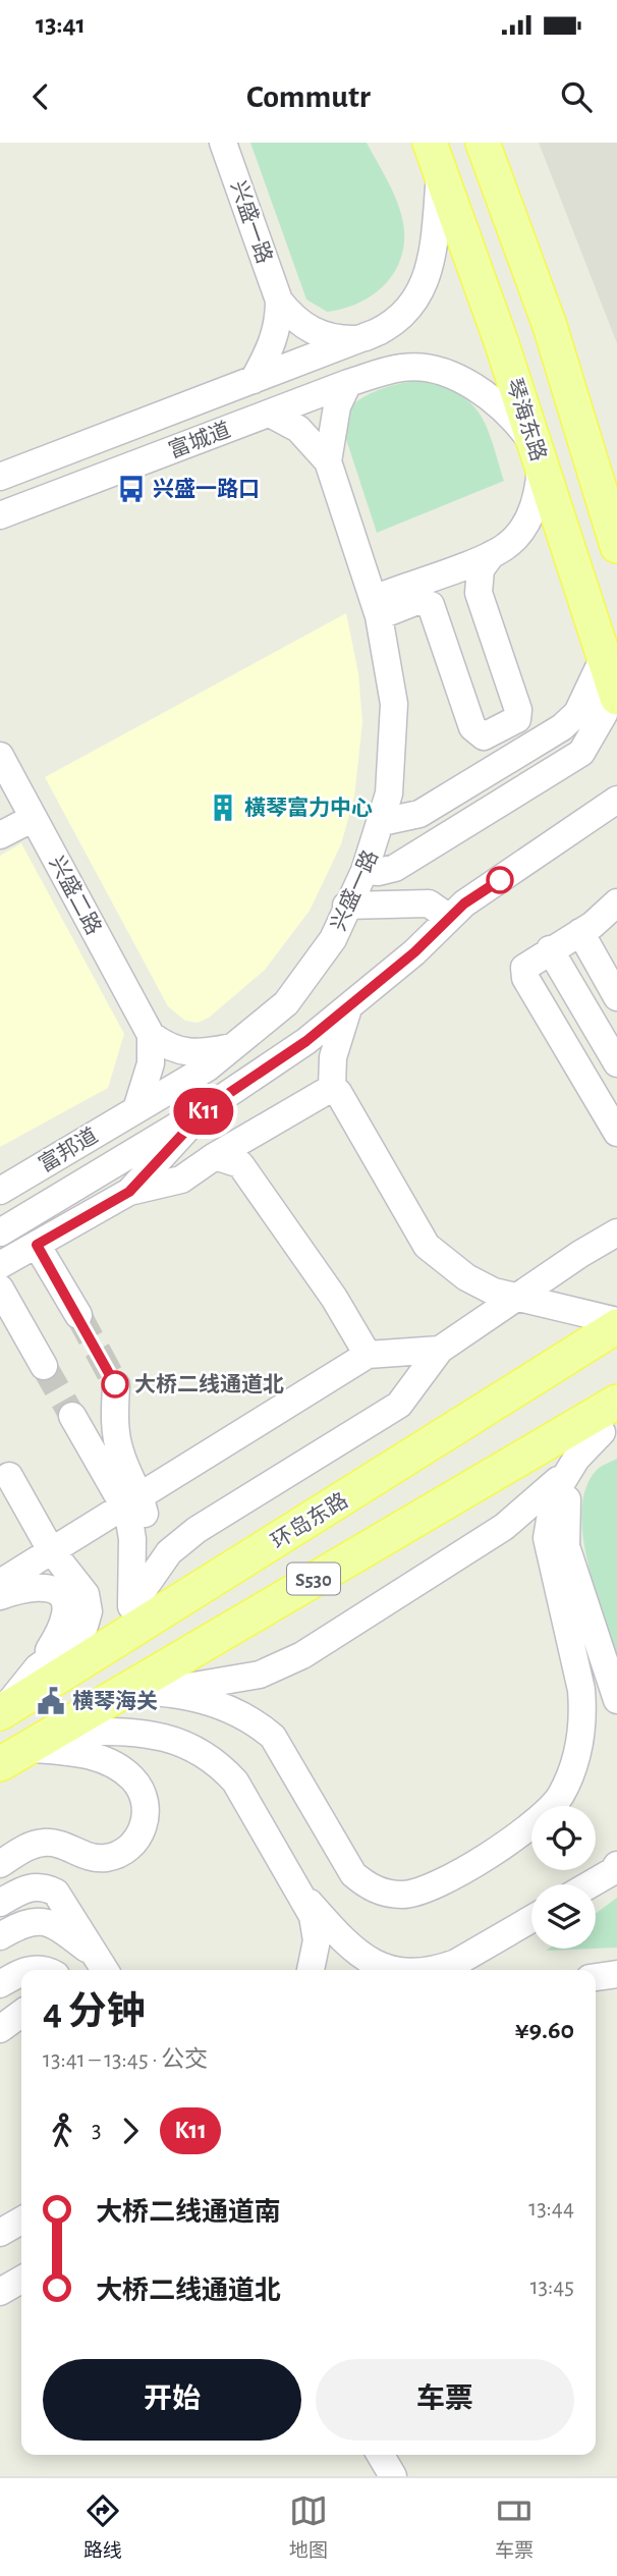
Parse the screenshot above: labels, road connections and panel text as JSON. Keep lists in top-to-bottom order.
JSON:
{
  "streets": {
    "main road": ["琴海东路", "环岛东路", "S530"],
    "street": [
      "兴盛一路",
      "富城道",
      "兴盛二路",
      "富邦道"
    ]
  },
  "crossings": [
    ["兴盛一路", "琴海东路"],
    ["兴盛一路", "富城道"],
    ["兴盛一路", "富邦道"],
    ["琴海东路", "富城道"]
  ],
  "places": {
    "bus stop": ["兴盛一路口"],
    "building": ["橫琴富力中心"],
    "other": ["大桥二线通道北"],
    "public building": ["横琴海关"]
  },
  "lines": ["bus line K11"],
  "page": {
    "status": "13:41",
    "header": "Commutr",
    "on_map": "K11",
    "heading": ["4 分钟", "13:41 – 13:45 · 公交", "¥9.60"],
    "legs": ["3", "K11"],
    "list": [
      {
        "name": "大桥二线通道南",
        "value": "13:44"
      },
      {
        "name": "大桥二线通道北",
        "value": "13:45"
      }
    ],
    "buttons": ["开始", "车票"],
    "tabs": ["路线", "地图", "车票"]
  }
}
